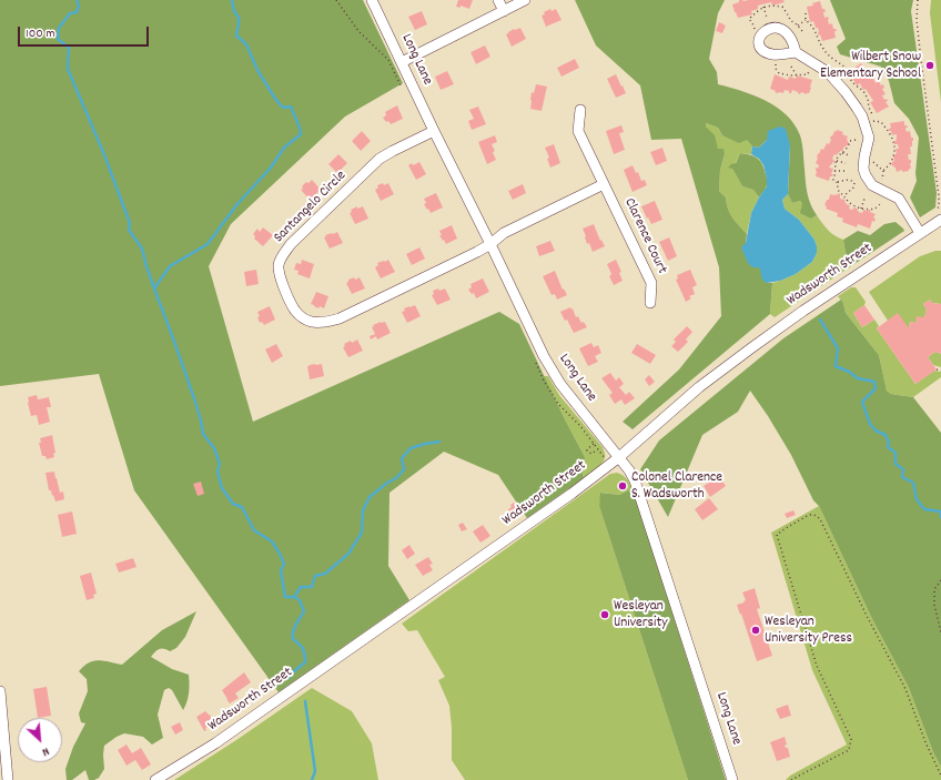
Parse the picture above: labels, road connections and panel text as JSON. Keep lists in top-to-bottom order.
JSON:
{
  "streets": {
    "street": [
      "Long Lane",
      "Santangelo Circle",
      "Clarence Court",
      "Wadsworth Street"
    ]
  },
  "crossings": [
    ["Long Lane", "Santangelo Circle"],
    ["Long Lane", "Wadsworth Street"]
  ],
  "places": [
    "Wilbert Snow Elementary School",
    "Colonel Clarence S. Wadsworth",
    "Wesleyan University",
    "Wesleyan University Press"
  ],
  "scale_bar": "100 m",
  "north": "bottom right"
}
